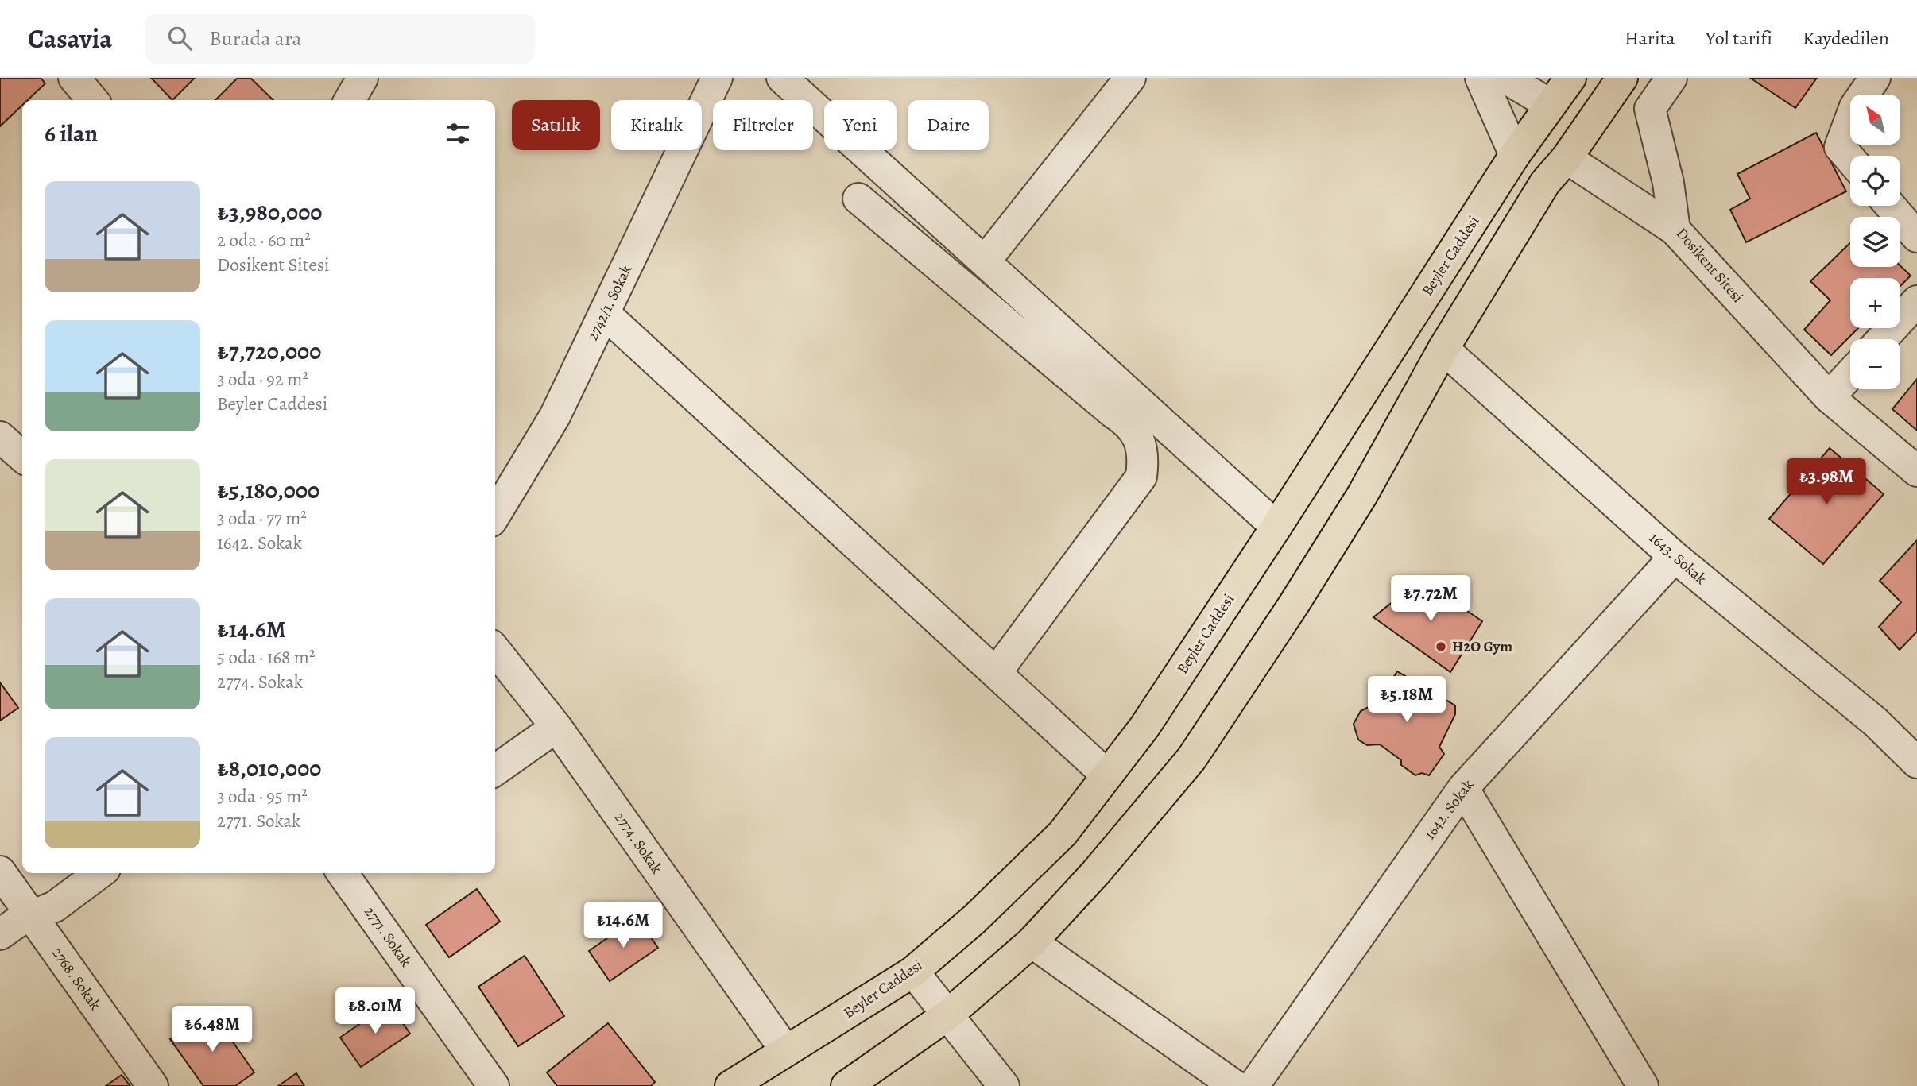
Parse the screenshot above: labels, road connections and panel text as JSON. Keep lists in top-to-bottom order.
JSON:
{
  "streets": {
    "main road": ["Beyler Caddesi"],
    "street": [
      "Dosikent Sitesi",
      "2742/1. Sokak",
      "1643. Sokak",
      "1642. Sokak",
      "2774. Sokak",
      "2771. Sokak",
      "2768. Sokak"
    ]
  },
  "crossings": [
    ["Beyler Caddesi", "2774. Sokak"],
    ["1643. Sokak", "1642. Sokak"]
  ],
  "places": ["H2O Gym"],
  "north": "top left",
  "page": {
    "header": "Casavia",
    "search": "Burada ara",
    "nav": ["Harita", "Yol tarifi", "Kaydedilen"],
    "map_buttons": ["+", "−"],
    "chip": [
      "Satılık",
      "Kiralık",
      "Filtreler",
      "Yeni",
      "Daire"
    ],
    "heading": "6 ilan",
    "list": [
      {
        "name": "₺3,980,000",
        "note": "2 oda · 60 m² · Dosikent Sitesi"
      },
      {
        "name": "₺7,720,000",
        "note": "3 oda · 92 m² · Beyler Caddesi"
      },
      {
        "name": "₺5,180,000",
        "note": "3 oda · 77 m² · 1642. Sokak"
      },
      {
        "name": "₺14.6M",
        "note": "5 oda · 168 m² · 2774. Sokak"
      },
      {
        "name": "₺8,010,000",
        "note": "3 oda · 95 m² · 2771. Sokak"
      }
    ],
    "price": [
      "₺3.98M",
      "₺7.72M",
      "₺5.18M",
      "₺14.6M",
      "₺8.01M",
      "₺6.48M"
    ]
  }
}
